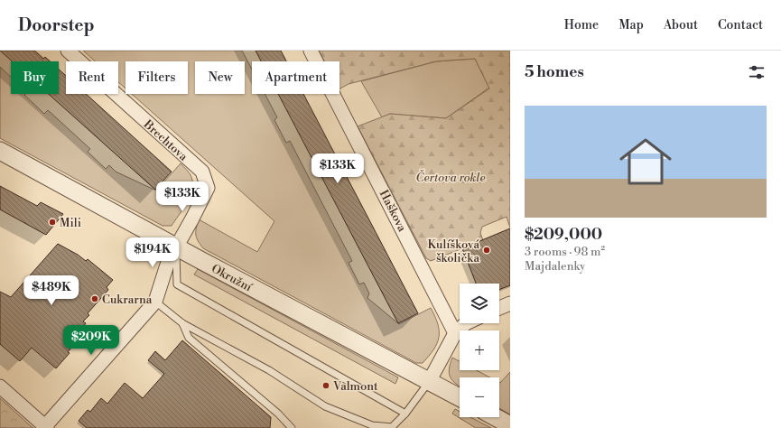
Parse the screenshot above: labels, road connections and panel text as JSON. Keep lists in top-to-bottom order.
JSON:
{
  "streets": {
    "street": ["Brechtova", "Haškova", "Okružní"]
  },
  "crossings": [
    ["Brechtova", "Okružní"]
  ],
  "parks": ["Čertova rokle"],
  "places": [
    "Mili",
    "Kulíšková školička",
    "Cukrarna",
    "Valmont"
  ],
  "page": {
    "header": "Doorstep",
    "nav": [
      "Home",
      "Map",
      "About",
      "Contact"
    ],
    "heading": "5 homes",
    "chip": [
      "Buy",
      "Rent",
      "Filters",
      "New",
      "Apartment"
    ],
    "list": [
      {
        "name": "$209,000",
        "note": "3 rooms · 98 m² · Majdalenky"
      }
    ],
    "price": [
      "$133K",
      "$133K",
      "$194K",
      "$489K",
      "$209K"
    ],
    "map_buttons": ["+", "−"]
  }
}
